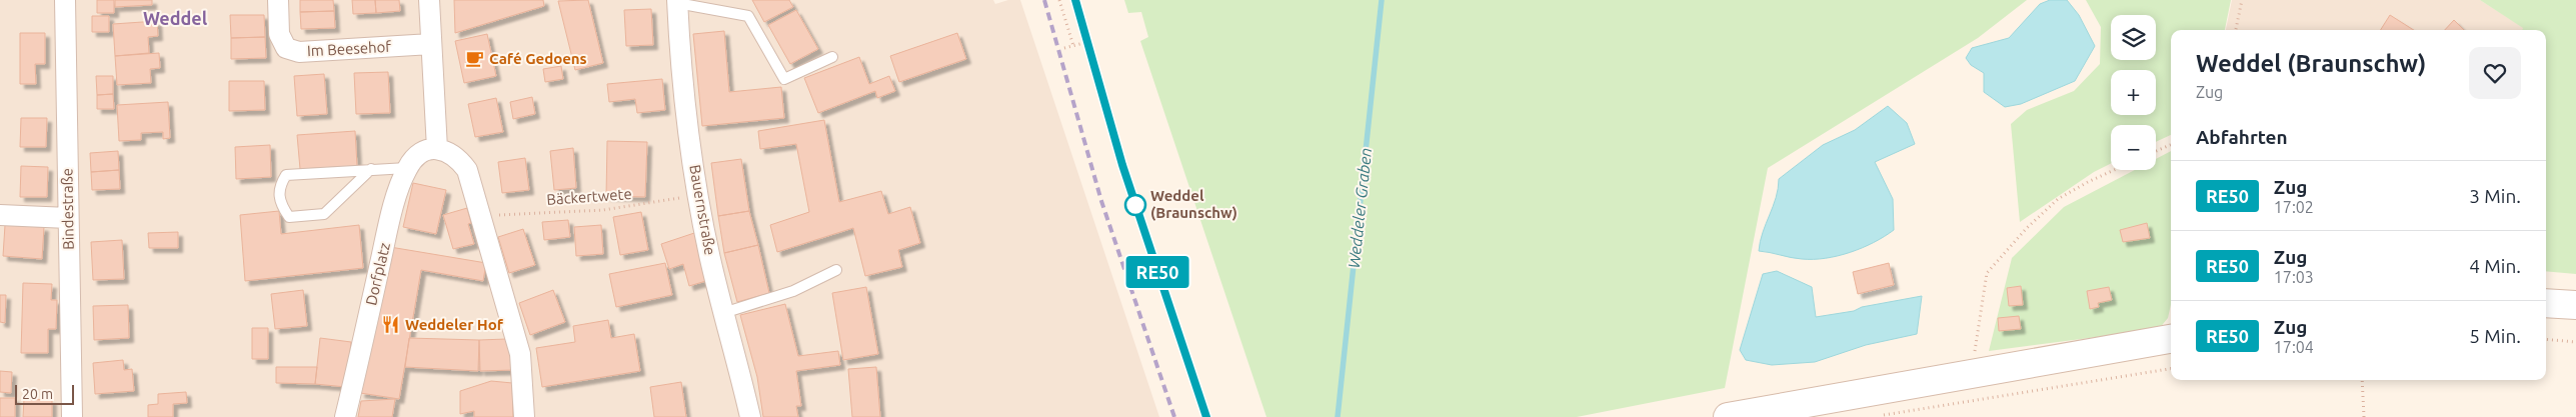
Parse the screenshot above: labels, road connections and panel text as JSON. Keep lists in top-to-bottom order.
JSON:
{
  "streets": {
    "street": [
      "Im Beesehof",
      "Bindestraße",
      "Bauernstraße",
      "Dorfplatz"
    ],
    "path": ["Bäckertwete"]
  },
  "crossings": [
    ["Bäckertwete", "Bauernstraße"]
  ],
  "districts": ["Weddel"],
  "water": ["Weddeler Graben"],
  "places": {
    "cafe": ["Café Gedoens"],
    "other": ["Weddel (Braunschw)"],
    "restaurant": ["Weddeler Hof"]
  },
  "scale_bar": "20 m",
  "page": {
    "on_map": "RE50",
    "map_buttons": ["+", "−"],
    "heading": [
      ["Weddel (Braunschw)", "Zug"],
      "Abfahrten"
    ],
    "list": [
      {
        "mark": "RE50",
        "name": "Zug",
        "note": "17:02",
        "value": "3 Min."
      },
      {
        "mark": "RE50",
        "name": "Zug",
        "note": "17:03",
        "value": "4 Min."
      },
      {
        "mark": "RE50",
        "name": "Zug",
        "note": "17:04",
        "value": "5 Min."
      }
    ],
    "scale": "20 m"
  }
}
